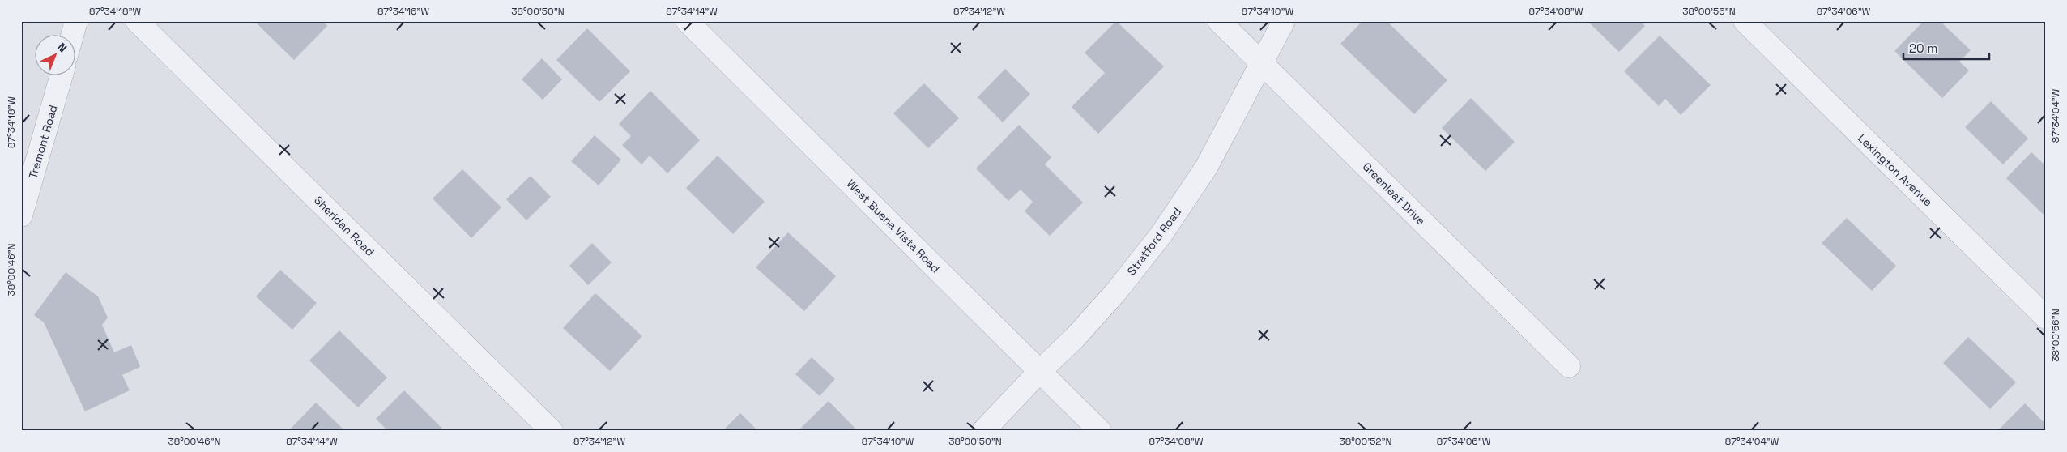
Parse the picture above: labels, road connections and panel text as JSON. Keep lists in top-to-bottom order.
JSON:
{
  "streets": {
    "street": [
      "Tremont Road",
      "Lexington Avenue",
      "Greenleaf Drive",
      "Sheridan Road",
      "West Buena Vista Road",
      "Stratford Road"
    ]
  },
  "crossings": [
    ["Greenleaf Drive", "Stratford Road"],
    ["West Buena Vista Road", "Stratford Road"]
  ],
  "scale_bar": "20 m",
  "north": "top right",
  "coordinates": [
    "87°34'18\"W",
    "87°34'16\"W",
    "38°00'50\"N",
    "87°34'14\"W",
    "87°34'12\"W",
    "87°34'10\"W",
    "87°34'08\"W",
    "38°00'56\"N",
    "87°34'06\"W",
    "87°34'04\"W",
    "38°00'46\"N",
    "38°00'52\"N"
  ]
}
